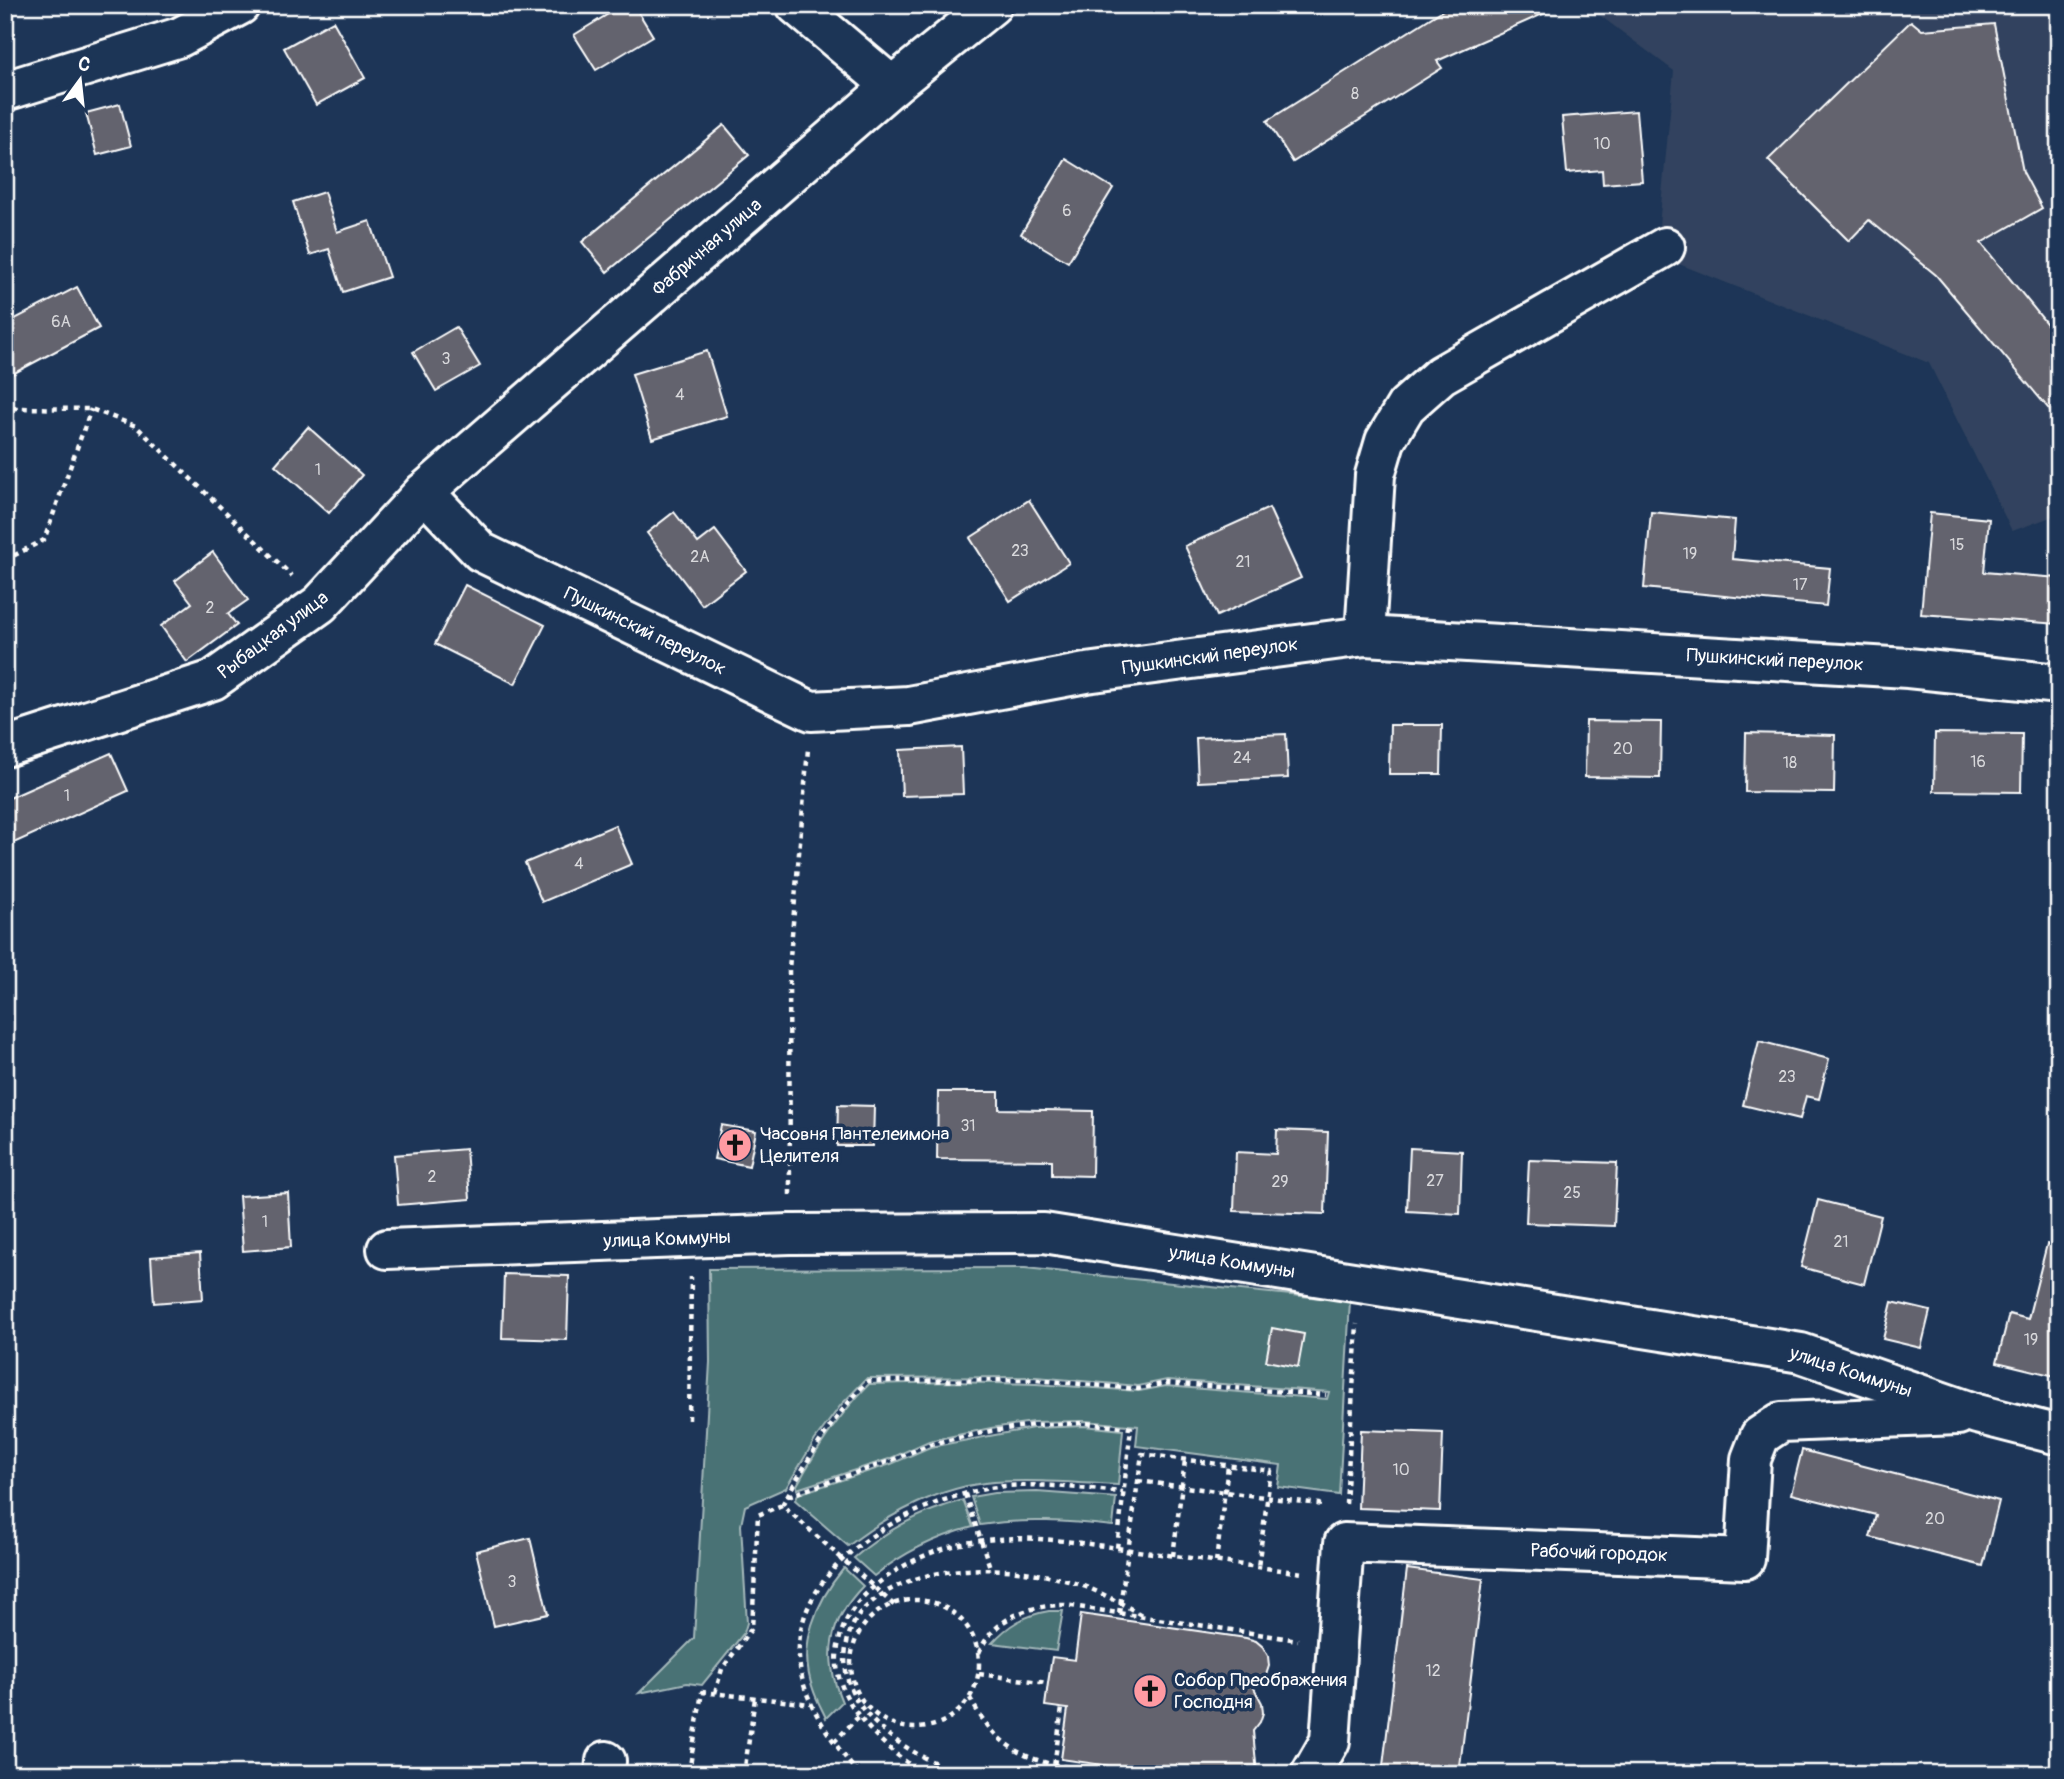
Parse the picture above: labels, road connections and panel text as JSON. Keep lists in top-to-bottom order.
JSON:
{
  "streets": {
    "street": [
      "Фабричная улица",
      "Пушкинский переулок",
      "Рыбацкая улица",
      "улица Коммуны",
      "Рабочий городок"
    ]
  },
  "crossings": [
    ["Фабричная улица", "Пушкинский переулок"],
    ["Фабричная улица", "Рыбацкая улица"],
    ["Пушкинский переулок", "Рыбацкая улица"],
    ["улица Коммуны", "Рабочий городок"]
  ],
  "places": {
    "church": ["Часовня Пантелеимона Целителя", "Собор Преображения Господня"]
  },
  "house_numbers": [
    "8",
    "10",
    "6",
    "6А",
    "3",
    "4",
    "1",
    "15",
    "23",
    "19",
    "2А",
    "21",
    "17",
    "2",
    "20",
    "24",
    "16",
    "18",
    "1",
    "4",
    "23",
    "31",
    "2",
    "27",
    "29",
    "25",
    "1",
    "21",
    "19",
    "10",
    "20",
    "3",
    "12"
  ],
  "north": "top"
}
